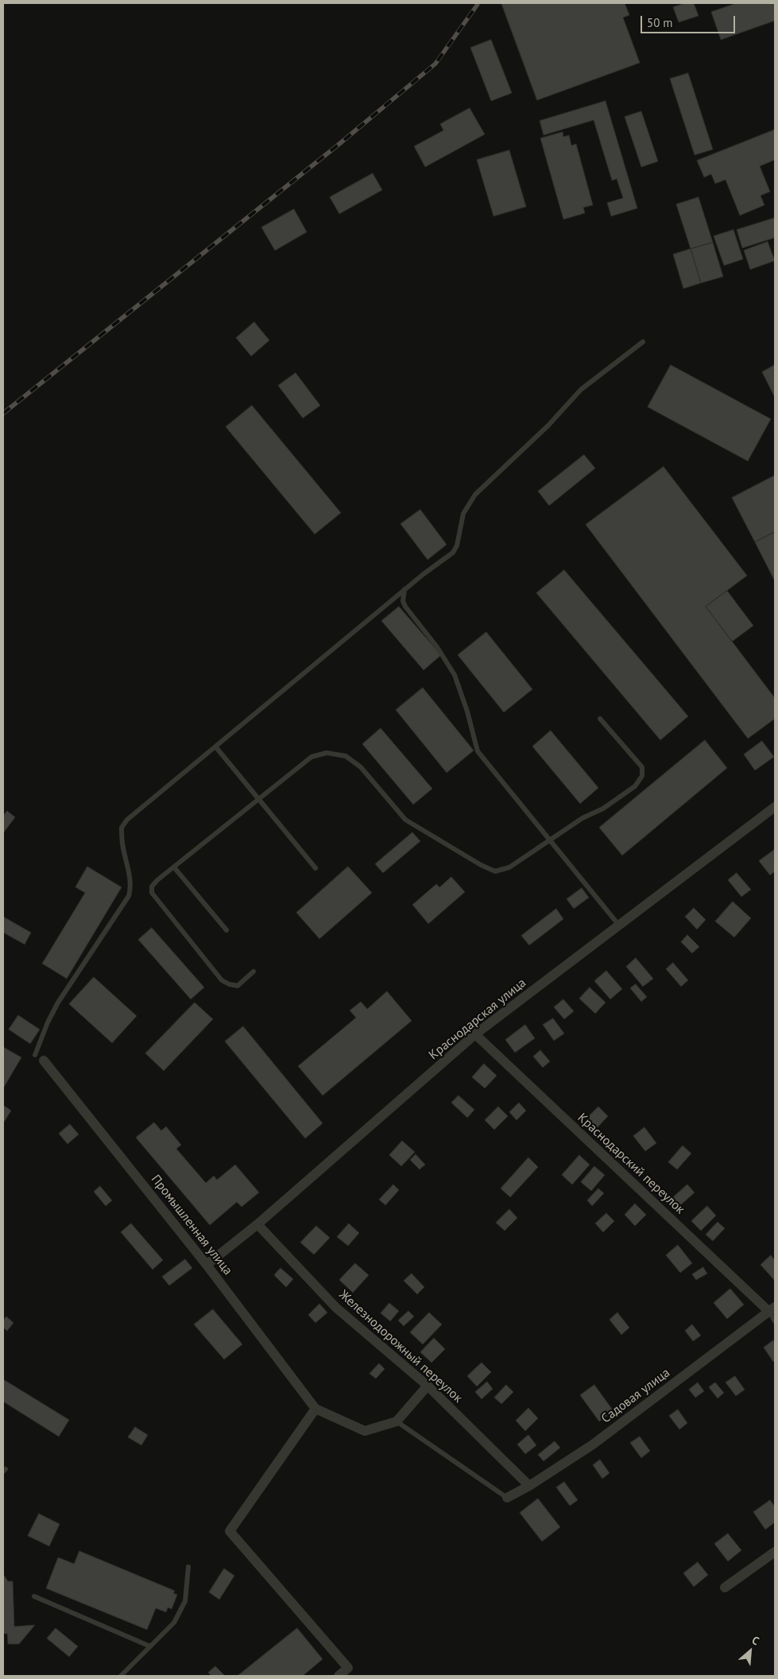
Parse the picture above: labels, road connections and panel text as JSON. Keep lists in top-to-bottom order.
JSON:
{
  "streets": {
    "street": [
      "Краснодарская улица",
      "Краснодарский переулок",
      "Промышленная улица",
      "Железнодорожный переулок",
      "Садовая улица"
    ]
  },
  "crossings": [
    ["Краснодарская улица", "Краснодарский переулок"],
    ["Краснодарская улица", "Промышленная улица"],
    ["Краснодарская улица", "Железнодорожный переулок"],
    ["Краснодарский переулок", "Садовая улица"],
    ["Железнодорожный переулок", "Садовая улица"]
  ],
  "scale_bar": "50 m",
  "north": "top right"
}
